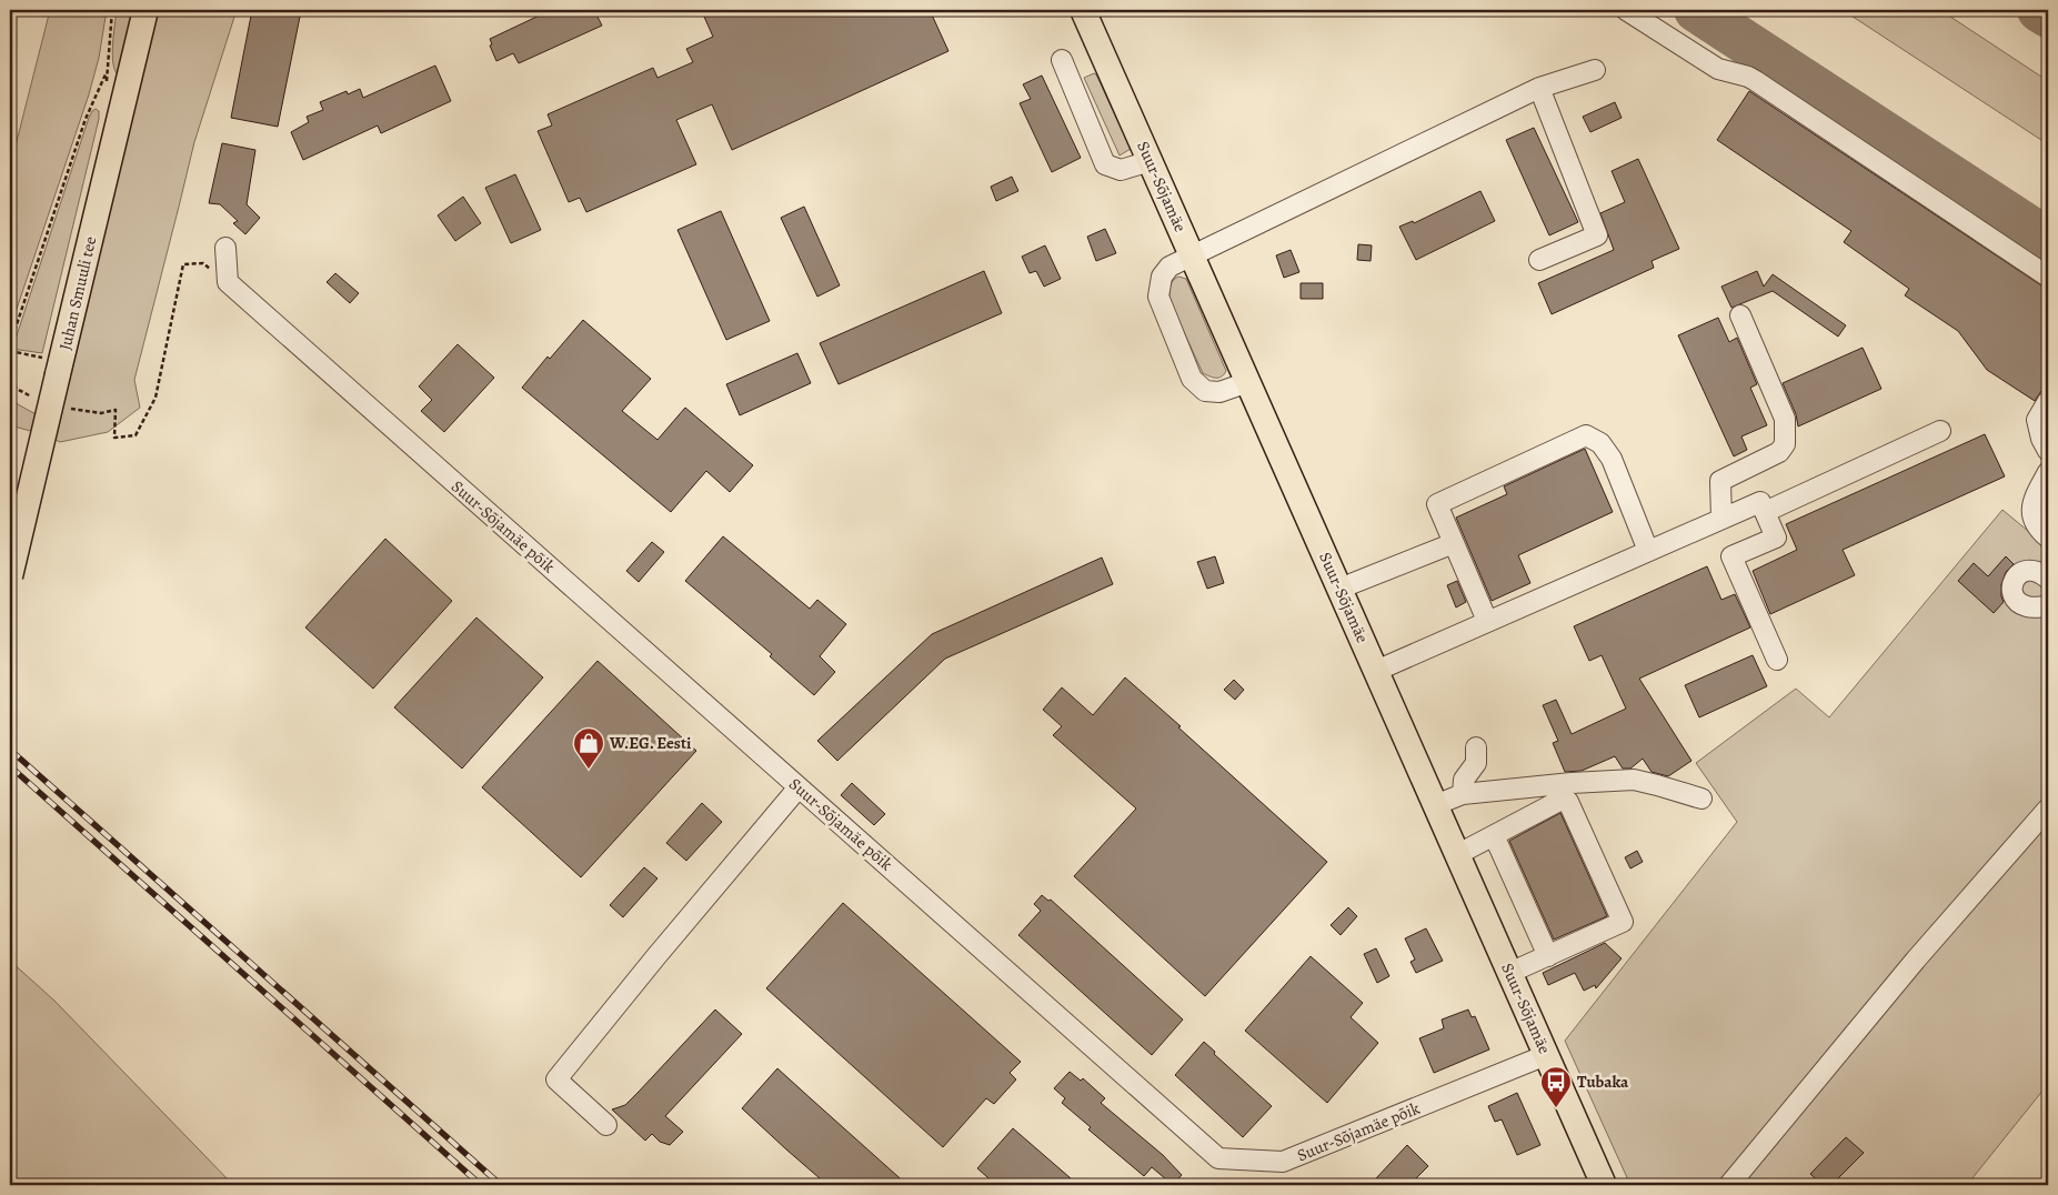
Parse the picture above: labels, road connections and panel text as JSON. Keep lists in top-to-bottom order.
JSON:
{
  "streets": {
    "main road": ["Suur-Sõjamäe", "Juhan Smuuli tee"],
    "street": ["Suur-Sõjamäe põik"]
  },
  "crossings": [
    ["Suur-Sõjamäe", "Suur-Sõjamäe põik"]
  ],
  "places": {
    "shop": ["W.EG. Eesti"],
    "bus stop": ["Tubaka"]
  }
}
